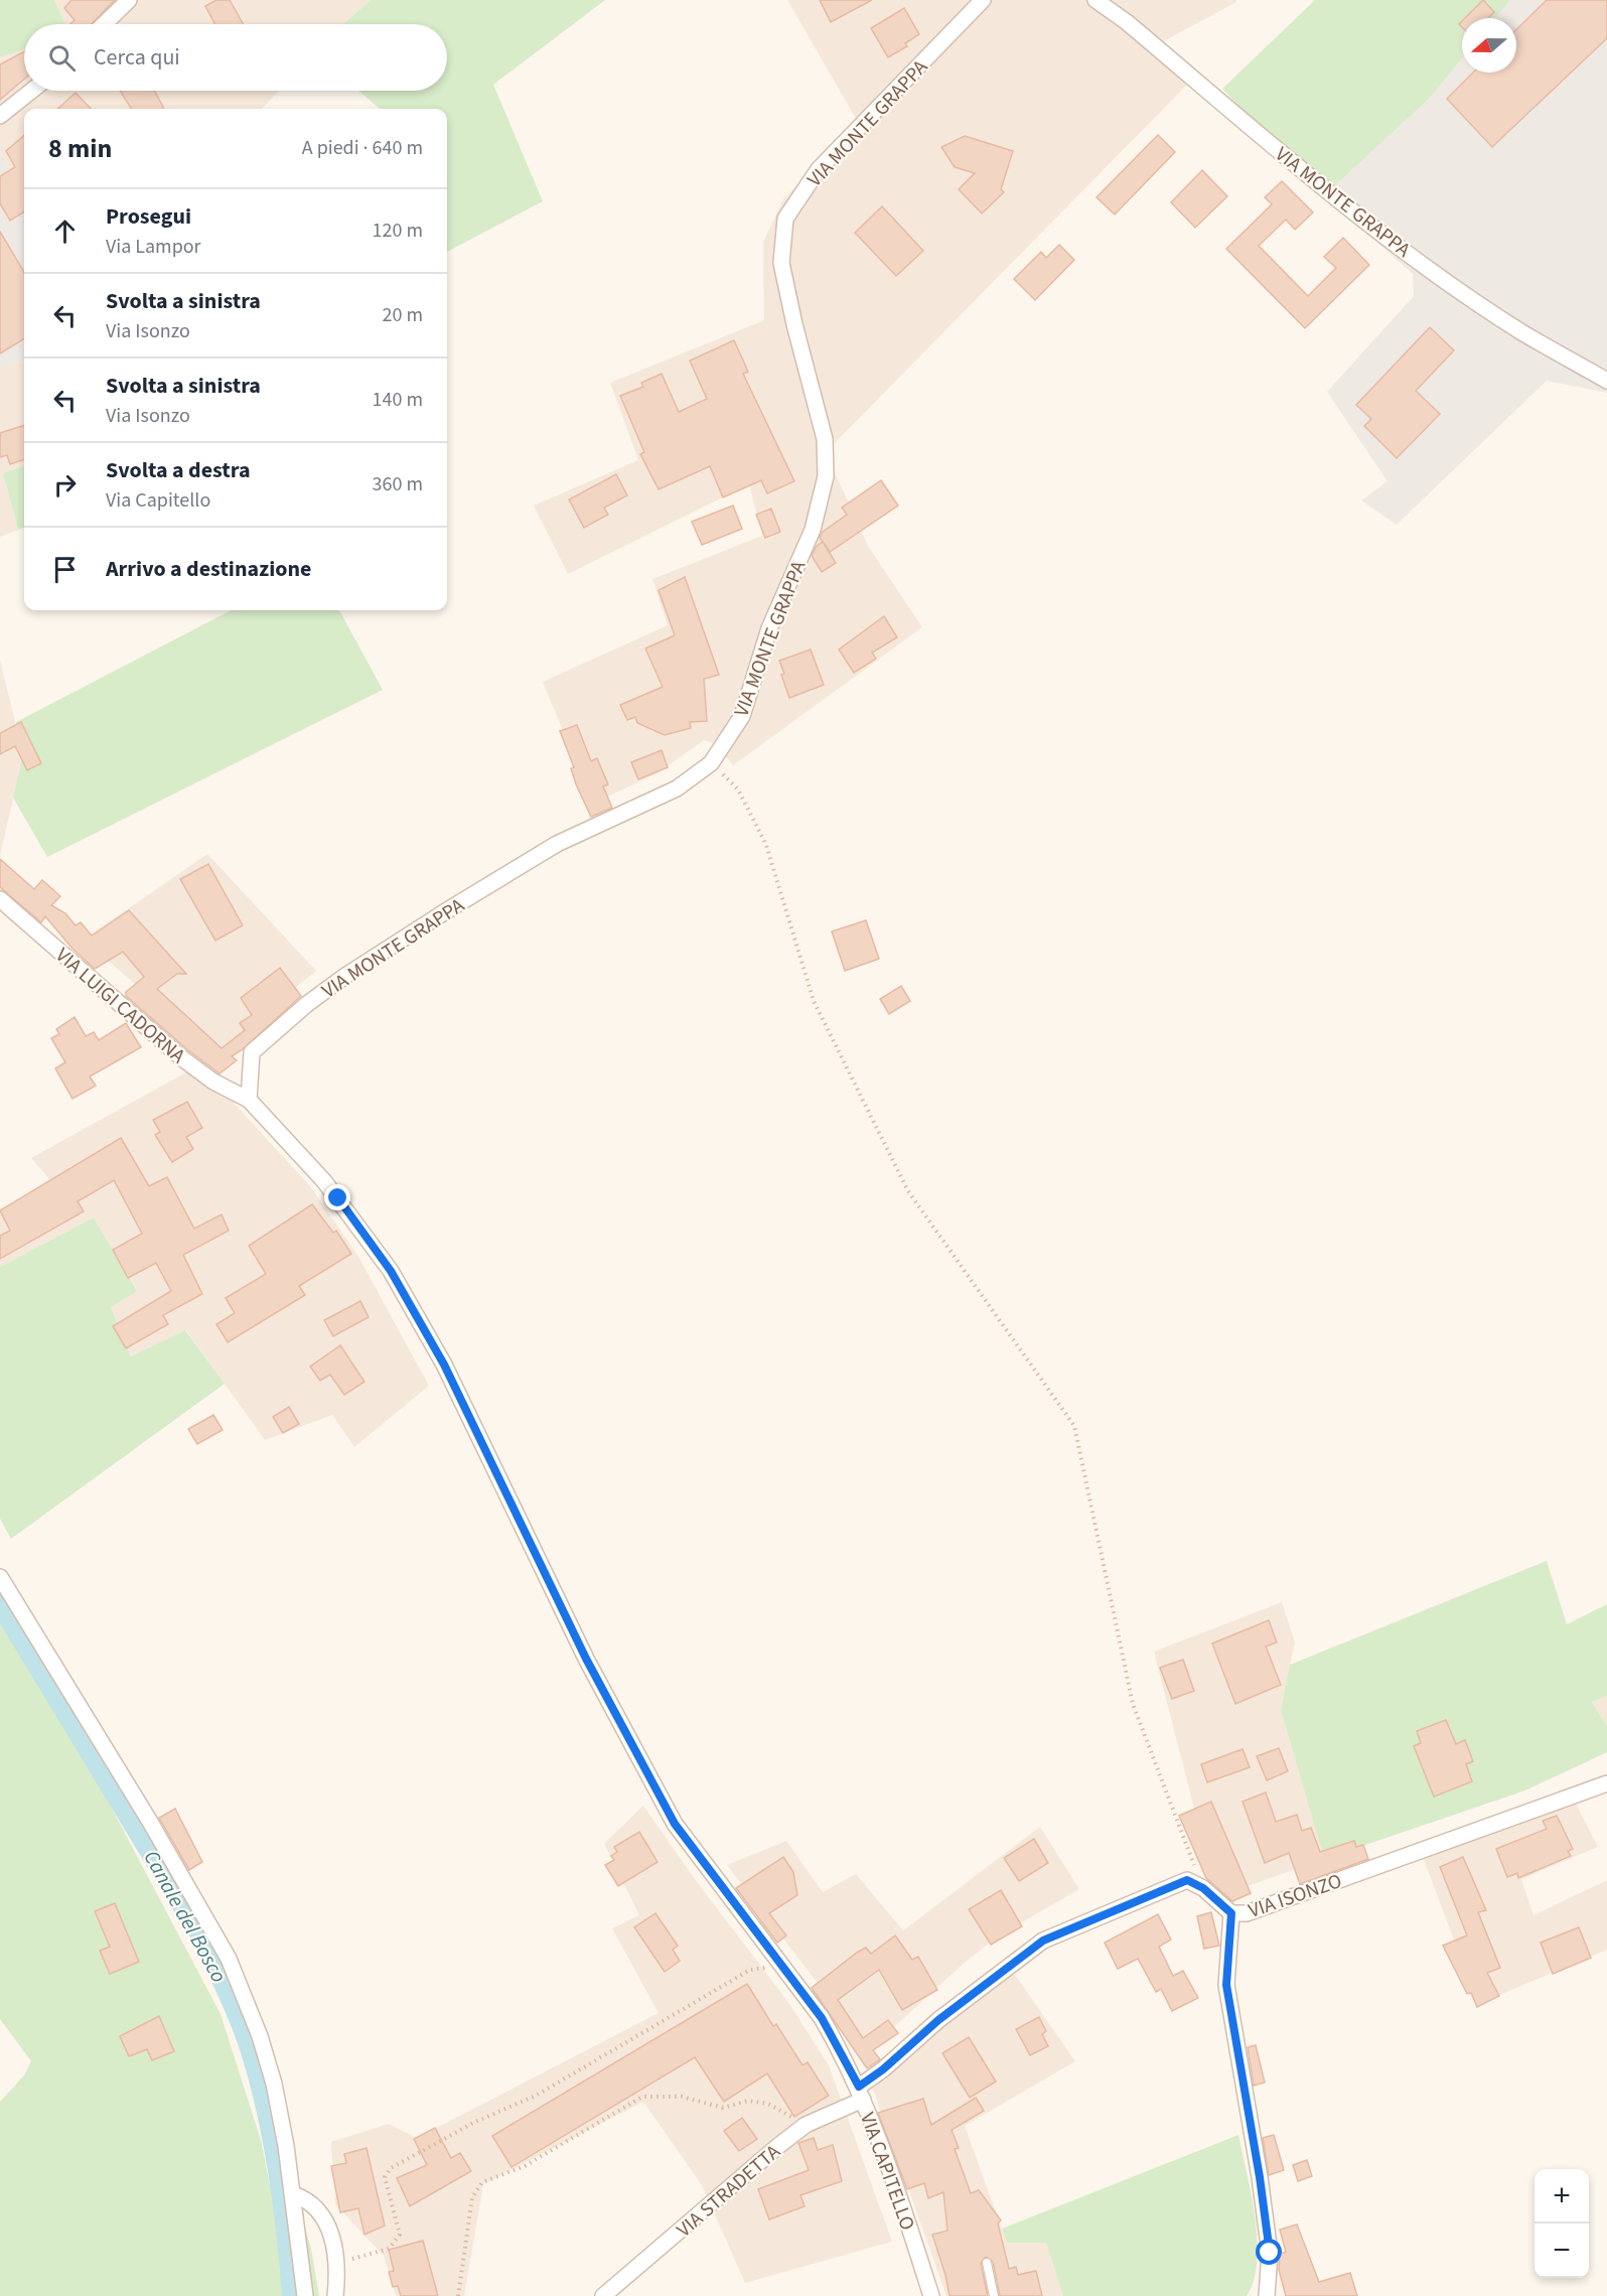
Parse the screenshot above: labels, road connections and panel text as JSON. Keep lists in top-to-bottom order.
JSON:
{
  "streets": {
    "street": [
      "VIA MONTE GRAPPA",
      "VIA LUIGI CADORNA",
      "VIA ISONZO",
      "VIA CAPITELLO",
      "VIA STRADETTA"
    ]
  },
  "crossings": [
    ["VIA MONTE GRAPPA", "VIA LUIGI CADORNA"],
    ["VIA MONTE GRAPPA", "VIA CAPITELLO"],
    ["VIA LUIGI CADORNA", "VIA CAPITELLO"],
    ["VIA CAPITELLO", "VIA STRADETTA"]
  ],
  "water": ["Canale del Bosco"],
  "north": "left",
  "page": {
    "search": "Cerca qui",
    "heading": ["8 min", "A piedi · 640 m"],
    "list": [
      ["Prosegui", "Via Lampor", "120 m"],
      ["Svolta a sinistra", "Via Isonzo", "20 m"],
      ["Svolta a sinistra", "Via Isonzo", "140 m"],
      ["Svolta a destra", "Via Capitello", "360 m"],
      "Arrivo a destinazione"
    ],
    "map_buttons": ["+", "−"]
  }
}
